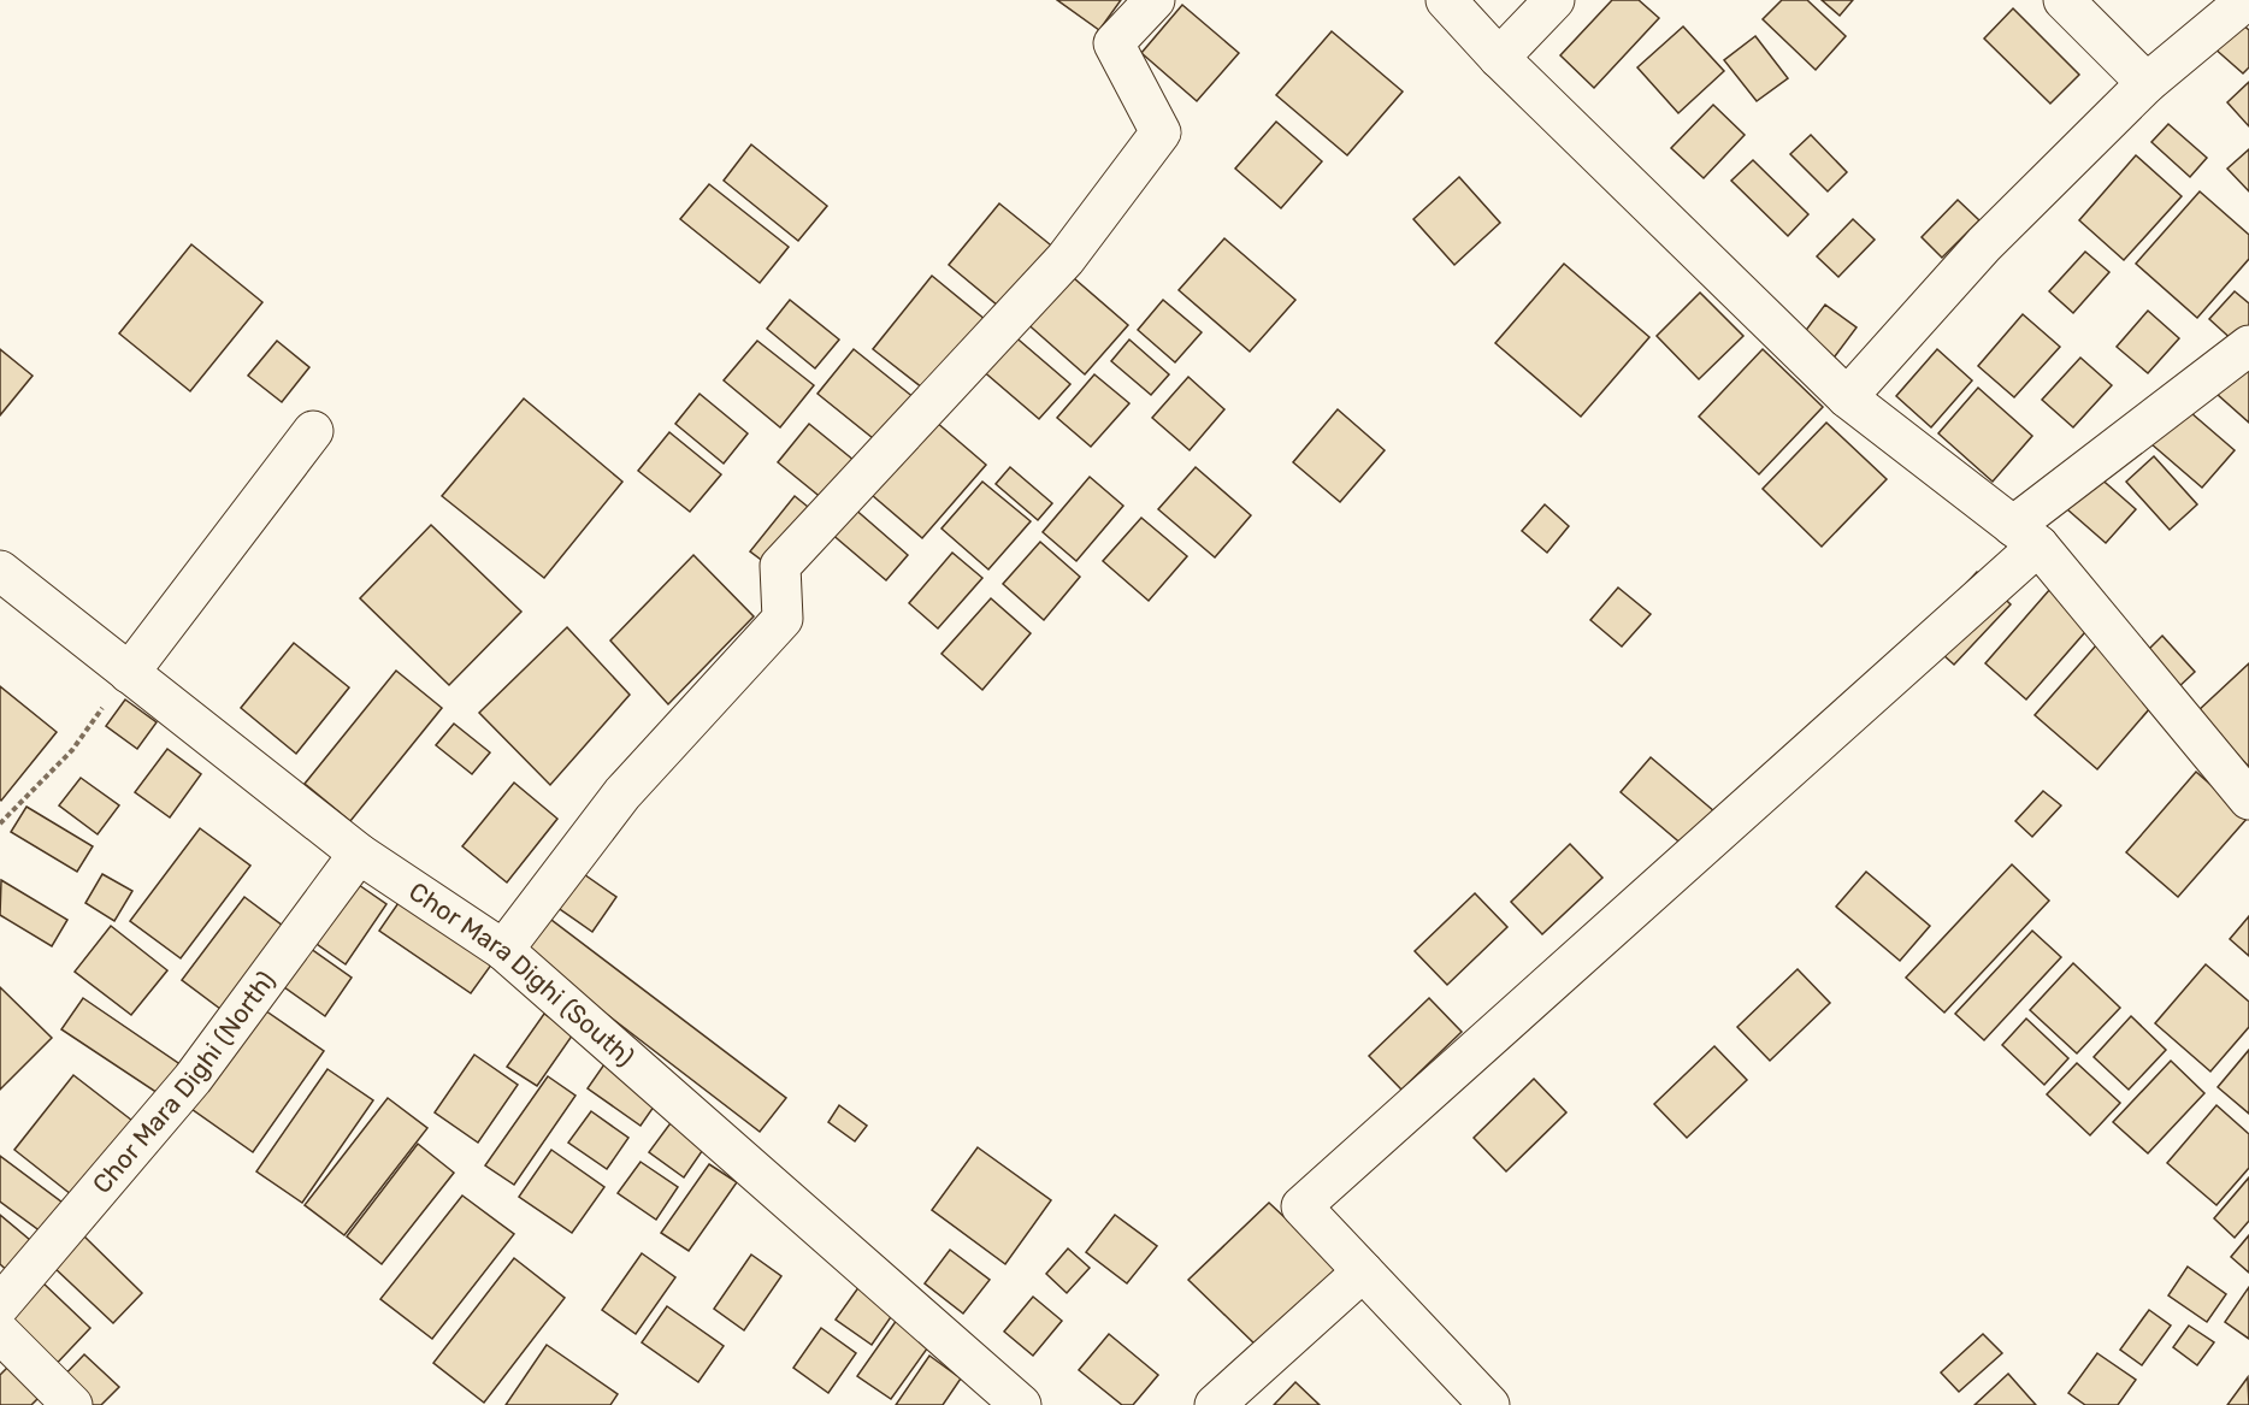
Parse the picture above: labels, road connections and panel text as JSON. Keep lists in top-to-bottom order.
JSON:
{
  "streets": {
    "street": ["Chor Mara Dighi (South)", "Chor Mara Dighi (North)"]
  },
  "crossings": [
    ["Chor Mara Dighi (South)", "Chor Mara Dighi (North)"]
  ]
}
